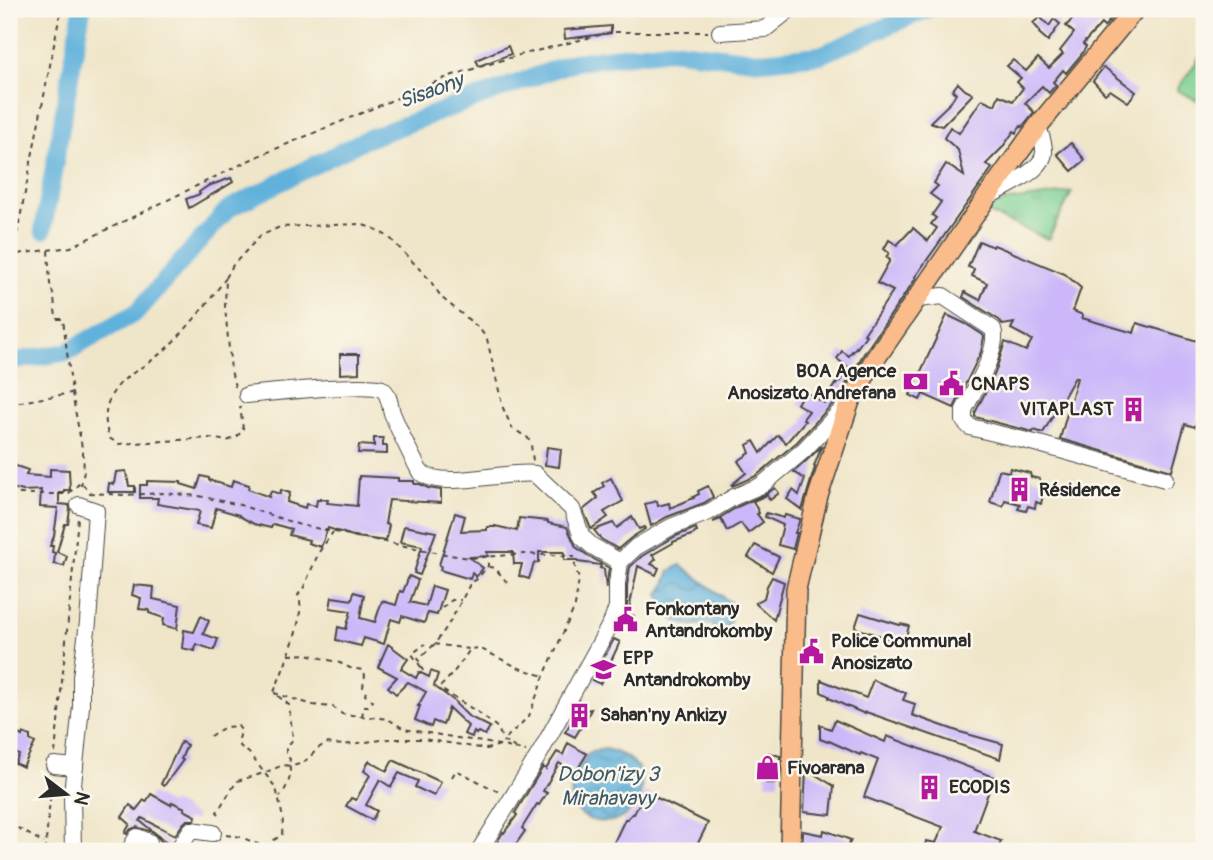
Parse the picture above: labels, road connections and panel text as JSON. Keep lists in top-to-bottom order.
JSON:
{
  "water": ["Sisaony", "Dobon'izy 3 Mirahavavy"],
  "places": {
    "bank": ["BOA Agence Anosizato Andrefana"],
    "public building": ["CNAPS", "Fonkontany Antandrokomby", "Police Communal Anosizato"],
    "building": [
      "VITAPLAST",
      "Résidence",
      "Sahan'ny Ankizy",
      "ECODIS"
    ],
    "school or university": ["EPP Antandrokomby"],
    "shop": ["Fivoarana"]
  },
  "north": "right"
}
